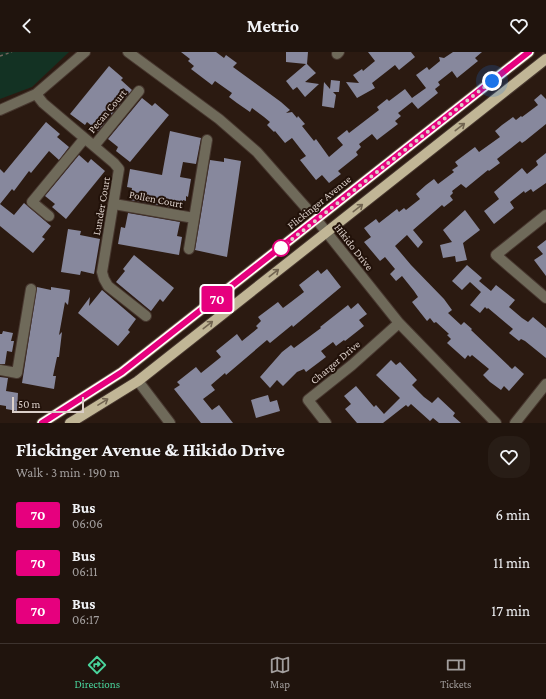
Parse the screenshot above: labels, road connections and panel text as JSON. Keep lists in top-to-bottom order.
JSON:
{
  "streets": {
    "main road": ["Flickinger Avenue"],
    "street": [
      "Pecan Court",
      "Pollen Court",
      "Lunder Court",
      "Hikido Drive",
      "Charger Drive"
    ]
  },
  "crossings": [
    ["Pecan Court", "Lunder Court"],
    ["Pollen Court", "Lunder Court"],
    ["Flickinger Avenue", "Hikido Drive"],
    ["Hikido Drive", "Charger Drive"]
  ],
  "lines": ["bus line 70"],
  "scale_bar": "50 m",
  "page": {
    "header": "Metrio",
    "on_map": "70",
    "scale": "50 m",
    "heading": ["Flickinger Avenue & Hikido Drive", "Walk · 3 min · 190 m"],
    "list": [
      {
        "mark": "70",
        "name": "Bus",
        "note": "06:06",
        "value": "6 min"
      },
      {
        "mark": "70",
        "name": "Bus",
        "note": "06:11",
        "value": "11 min"
      },
      {
        "mark": "70",
        "name": "Bus",
        "note": "06:17",
        "value": "17 min"
      }
    ],
    "tabs": ["Directions", "Map", "Tickets"]
  }
}
